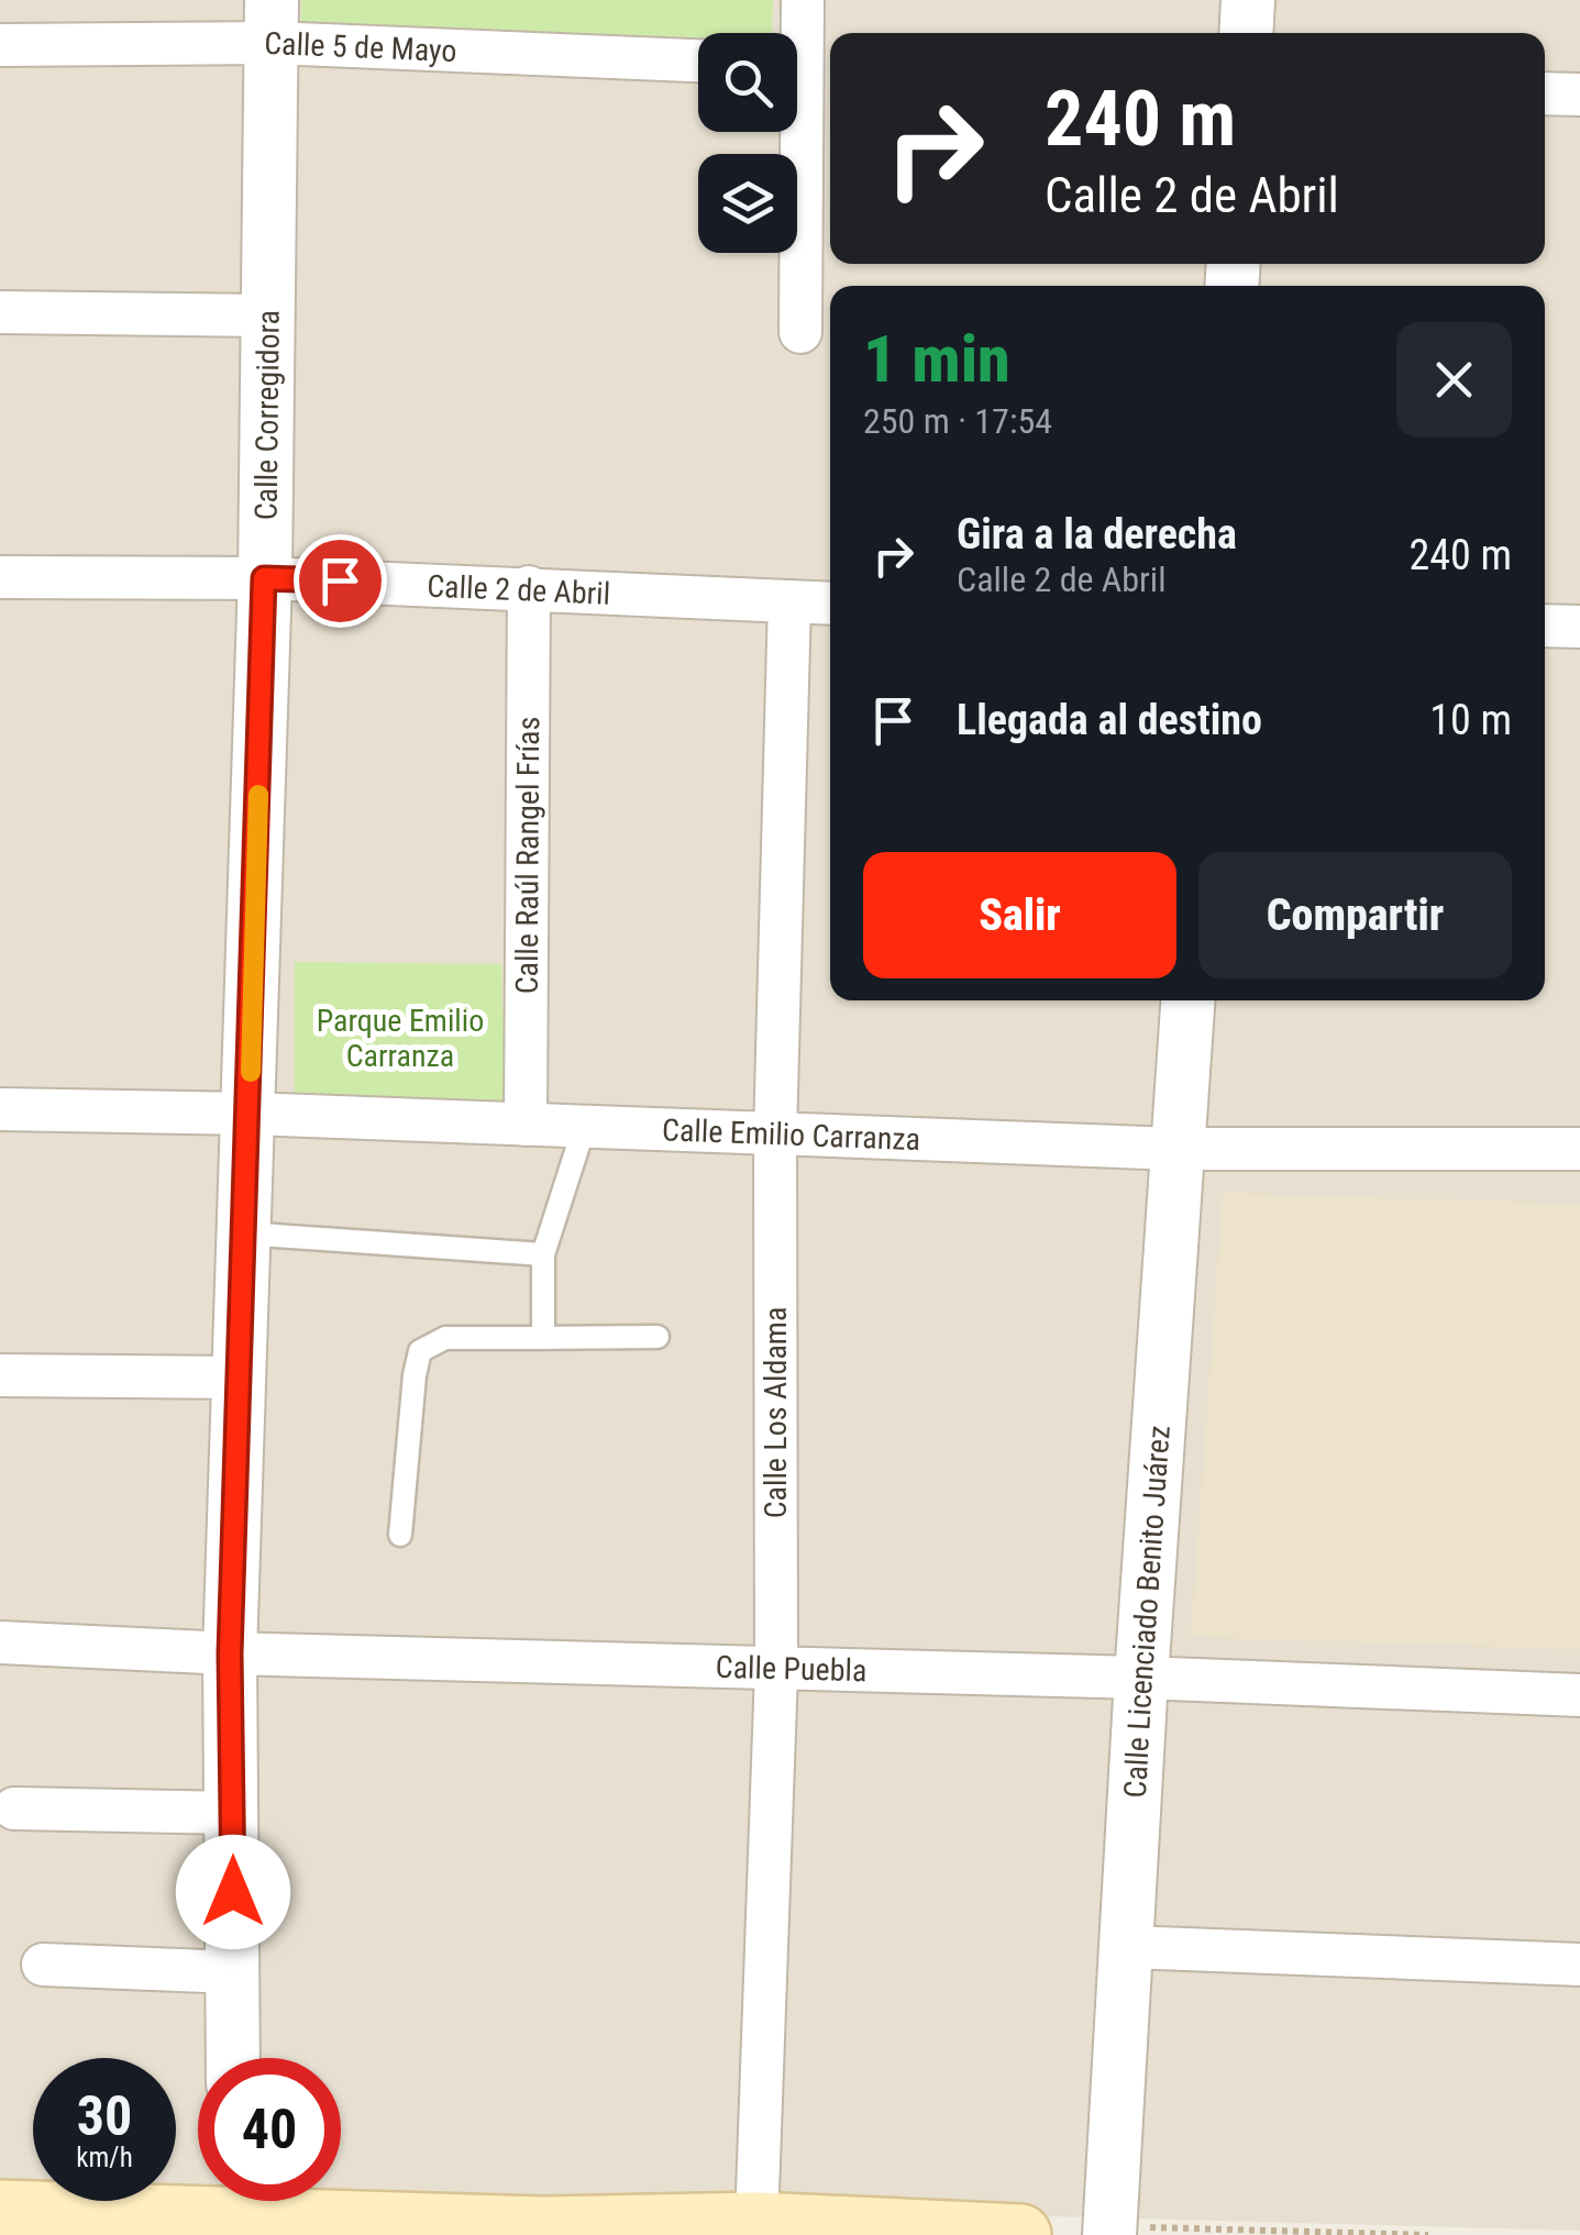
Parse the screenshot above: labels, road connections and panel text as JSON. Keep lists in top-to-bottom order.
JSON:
{
  "streets": {
    "street": [
      "Calle 5 de Mayo",
      "Calle Corregidora",
      "Calle 2 de Abril",
      "Calle Raúl Rangel Frías",
      "Calle Emilio Carranza",
      "Calle Los Aldama",
      "Calle Licenciado Benito Juárez",
      "Calle Puebla"
    ]
  },
  "crossings": [
    ["Calle 5 de Mayo", "Calle Corregidora"],
    ["Calle Corregidora", "Calle 2 de Abril"],
    ["Calle Corregidora", "Calle Emilio Carranza"],
    ["Calle Corregidora", "Calle Puebla"],
    ["Calle 2 de Abril", "Calle Raúl Rangel Frías"],
    ["Calle 2 de Abril", "Calle Los Aldama"],
    ["Calle Raúl Rangel Frías", "Calle Emilio Carranza"],
    ["Calle Emilio Carranza", "Calle Los Aldama"],
    ["Calle Emilio Carranza", "Calle Licenciado Benito Juárez"],
    ["Calle Los Aldama", "Calle Puebla"],
    ["Calle Licenciado Benito Juárez", "Calle Puebla"]
  ],
  "parks": ["Parque Emilio Carranza"],
  "page": {
    "turn": ["240 m", "Calle 2 de Abril"],
    "heading": ["1 min", "250 m · 17:54"],
    "list": [
      {
        "name": "Gira a la derecha",
        "note": "Calle 2 de Abril",
        "value": "240 m"
      },
      {
        "name": "Llegada al destino",
        "value": "10 m"
      }
    ],
    "buttons": ["Salir", "Compartir"],
    "speed": "30 km/h",
    "limit": "40"
  }
}
